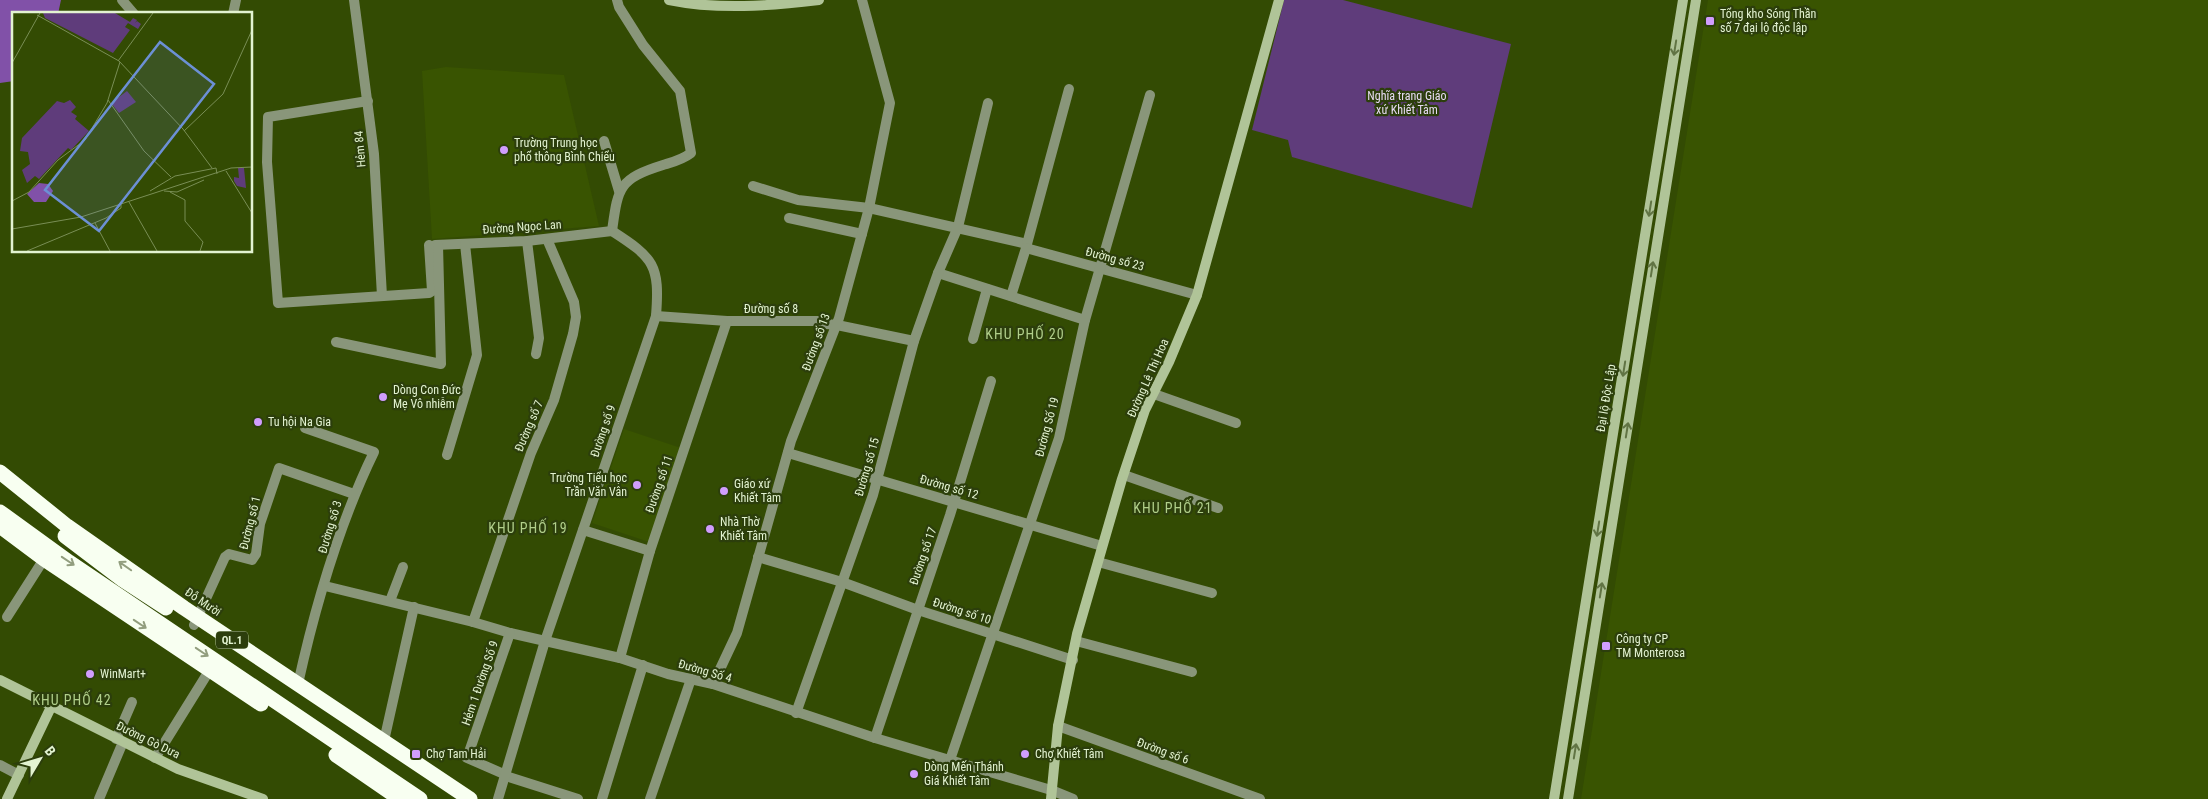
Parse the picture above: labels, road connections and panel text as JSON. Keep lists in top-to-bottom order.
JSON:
{
  "streets": {
    "highway": ["Đỗ Mười", "QL.1"],
    "main road": ["Đường Lê Thị Hoa", "Đại lộ Độc Lập", "Đường Gò Dưa"],
    "street": [
      "Hẻm 84",
      "Đường Ngọc Lan",
      "Đường số 23",
      "Đường số 8",
      "Đường số 13",
      "Đường số 7",
      "Đường Số 19",
      "Đường số 9",
      "Đường số 15",
      "Đường số 11",
      "Đường số 12",
      "Đường số 1",
      "Đường số 3",
      "Đường số 17",
      "Đường số 10",
      "Đường Số 4",
      "Hẻm 1 Đường Số 9",
      "Đường số 6"
    ]
  },
  "crossings": [
    ["Đường Ngọc Lan", "Đường số 7"],
    ["Đường Ngọc Lan", "Đường số 9"],
    ["Đường số 23", "Đường số 13"],
    ["Đường số 23", "Đường Lê Thị Hoa"],
    ["Đường số 23", "Đường Số 19"],
    ["Đường số 23", "Đường số 15"],
    ["Đường số 8", "Đường số 13"],
    ["Đường số 8", "Đường số 9"],
    ["Đường số 8", "Đường số 15"],
    ["Đường số 8", "Đường số 11"],
    ["Đường số 13", "Đường số 12"],
    ["Đường số 13", "Đường số 10"],
    ["Đường số 13", "Đường Số 4"],
    ["Đường Lê Thị Hoa", "Đường số 12"],
    ["Đường Lê Thị Hoa", "Đường số 10"],
    ["Đường Lê Thị Hoa", "Đường Số 4"],
    ["Đường Lê Thị Hoa", "Đường số 6"],
    ["Đường số 7", "Đường Số 4"],
    ["Đường Số 19", "Đường số 12"],
    ["Đường Số 19", "Đường số 10"],
    ["Đường Số 19", "Đường Số 4"],
    ["Đường số 9", "Đường Số 4"],
    ["Đường số 9", "Hẻm 1 Đường Số 9"],
    ["Đường số 15", "Đường số 12"],
    ["Đường số 15", "Đường số 10"],
    ["Đường số 15", "Đường Số 4"],
    ["Đường số 11", "Đường Số 4"],
    ["Đường số 12", "Đường số 17"],
    ["Đường số 1", "Đường số 3"],
    ["Đường số 1", "Đỗ Mười"],
    ["Đường số 3", "Đỗ Mười"],
    ["Đường số 3", "Đường Số 4"],
    ["Đường số 17", "Đường số 10"],
    ["Đường số 17", "Đường Số 4"],
    ["Đường Số 4", "Hẻm 1 Đường Số 9"]
  ],
  "districts": [
    "KHU PHỐ 20",
    "KHU PHỐ 21",
    "KHU PHỐ 19",
    "KHU PHỐ 42"
  ],
  "parks": ["Nghĩa trang Giáo xứ Khiết Tâm"],
  "places": {
    "transit": ["Tổng kho Sóng Thần số 7 đại lộ độc lập", "Công ty CP TM Monterosa", "Chợ Tam Hải"],
    "other": [
      "Trường Trung học phổ thông Bình Chiểu",
      "Dòng Con Đức Mẹ Vô nhiễm",
      "Tu hội Na Gia",
      "Trường Tiểu học Trần Văn Vân",
      "Giáo xứ Khiết Tâm",
      "Nhà Thờ Khiết Tâm",
      "WinMart+",
      "Chợ Khiết Tâm",
      "Dòng Mến Thánh Giá Khiết Tâm"
    ]
  },
  "north": "top right"
}
